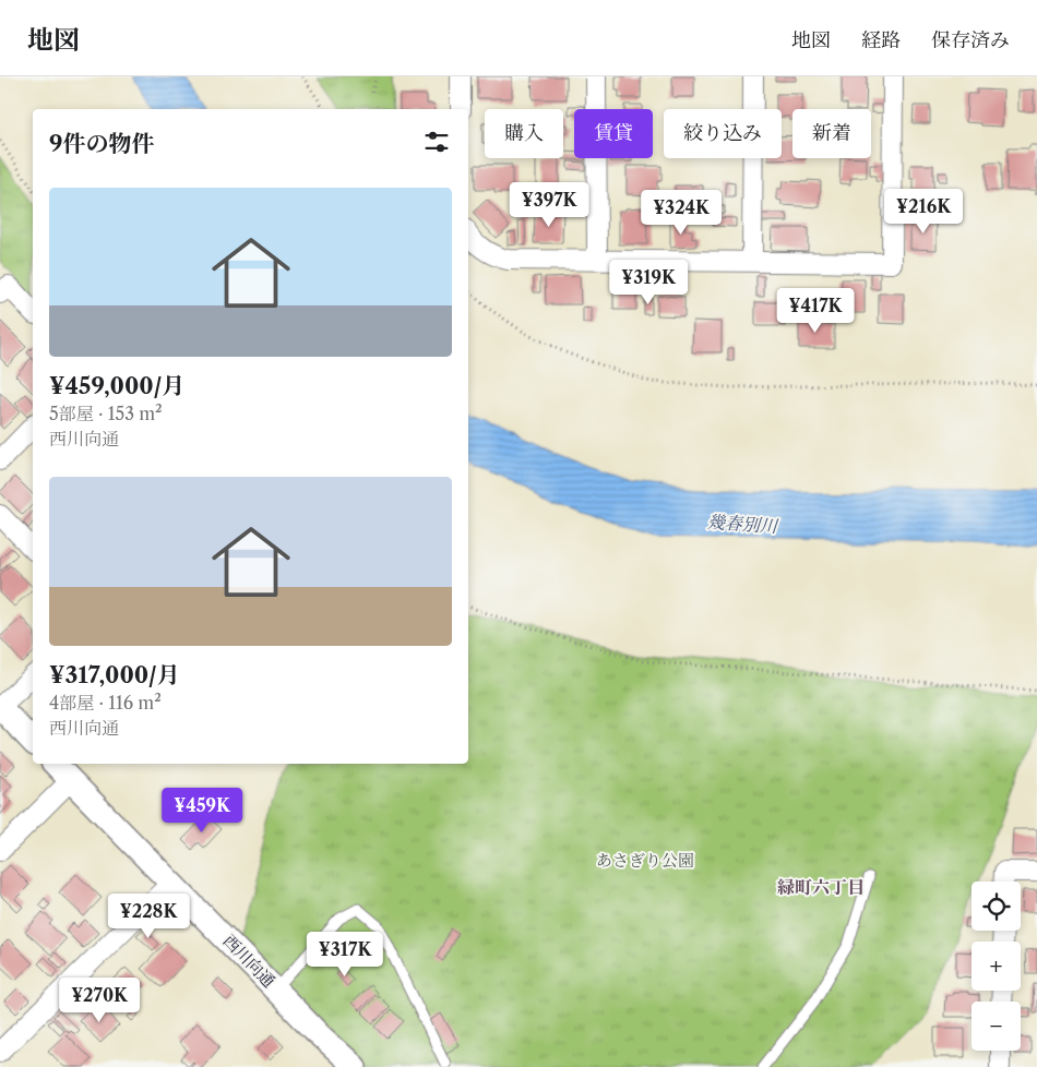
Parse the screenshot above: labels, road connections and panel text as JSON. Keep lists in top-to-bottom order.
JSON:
{
  "streets": {
    "street": ["西川向通"]
  },
  "districts": ["緑町六丁目"],
  "water": ["幾春別川"],
  "parks": ["あさぎり公園"],
  "page": {
    "header": "地図",
    "nav": ["地図", "経路", "保存済み"],
    "chip": [
      "購入",
      "賃貸",
      "絞り込み",
      "新着"
    ],
    "heading": "9件の物件",
    "list": [
      {
        "name": "¥459,000/月",
        "note": "5部屋 · 153 m² · 西川向通"
      },
      {
        "name": "¥317,000/月",
        "note": "4部屋 · 116 m² · 西川向通"
      }
    ],
    "price": [
      "¥397K",
      "¥216K",
      "¥324K",
      "¥319K",
      "¥417K",
      "¥459K",
      "¥228K",
      "¥317K",
      "¥270K"
    ],
    "map_buttons": ["+", "−"]
  }
}
